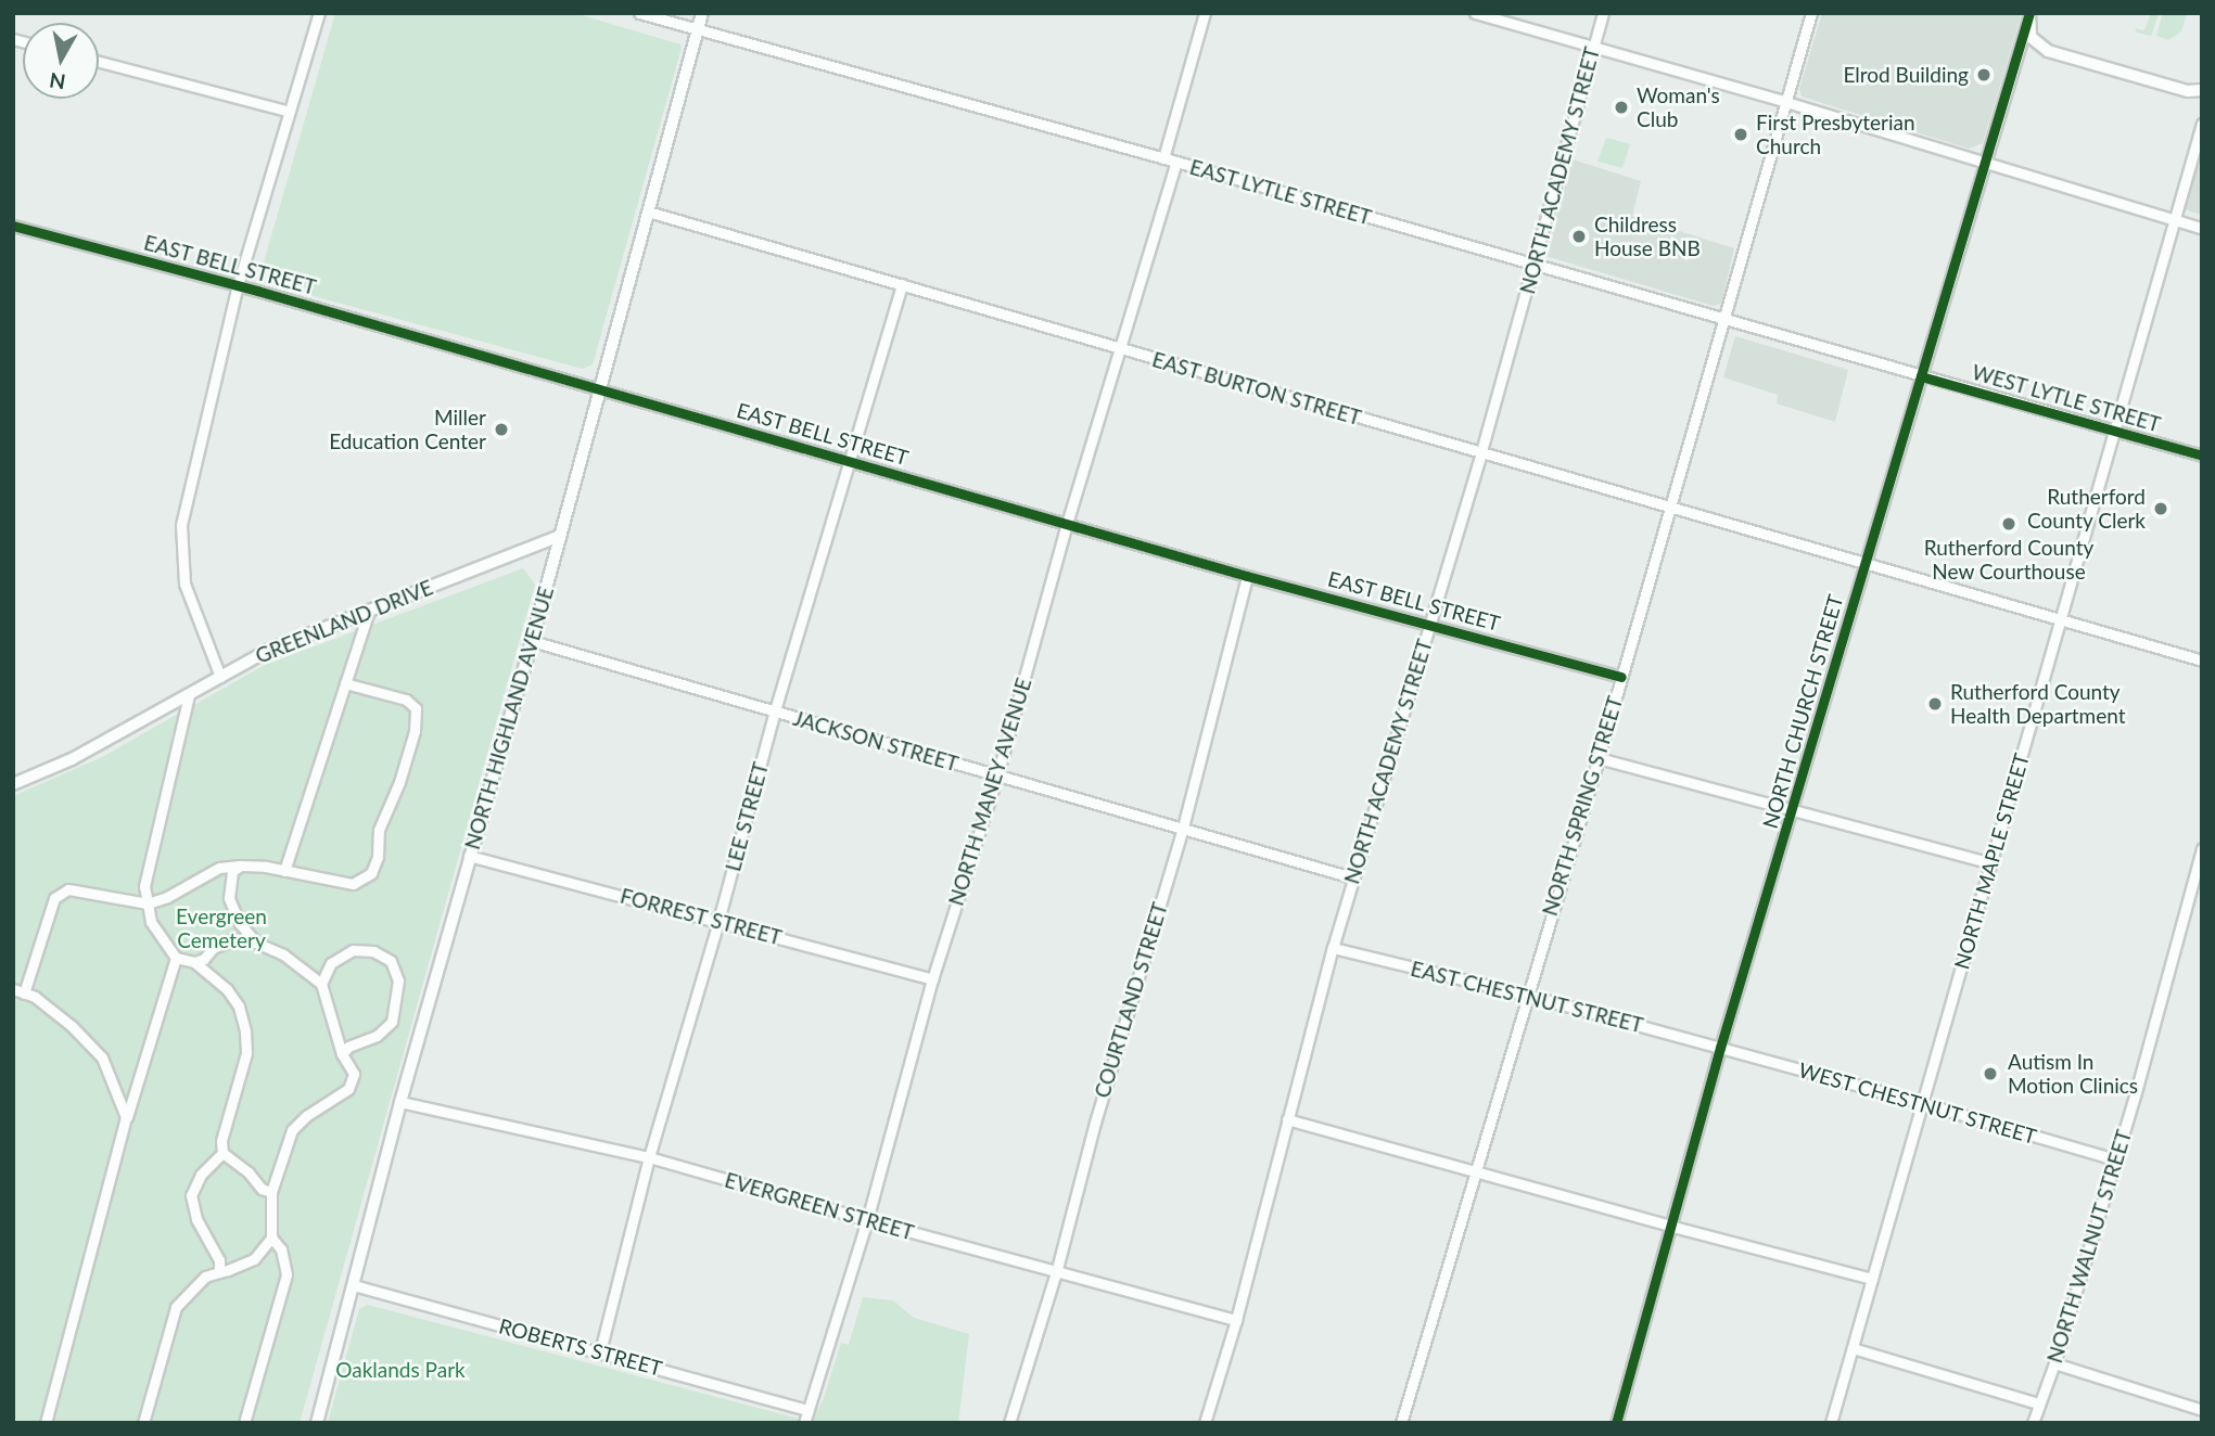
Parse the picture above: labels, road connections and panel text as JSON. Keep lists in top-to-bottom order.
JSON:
{
  "streets": {
    "street": [
      "NORTH ACADEMY STREET",
      "EAST LYTLE STREET",
      "EAST BELL STREET",
      "EAST BURTON STREET",
      "WEST LYTLE STREET",
      "GREENLAND DRIVE",
      "NORTH CHURCH STREET",
      "NORTH HIGHLAND AVENUE",
      "JACKSON STREET",
      "NORTH MANEY AVENUE",
      "NORTH SPRING STREET",
      "LEE STREET",
      "NORTH MAPLE STREET",
      "FORREST STREET",
      "EAST CHESTNUT STREET",
      "COURTLAND STREET",
      "WEST CHESTNUT STREET",
      "EVERGREEN STREET",
      "NORTH WALNUT STREET",
      "ROBERTS STREET"
    ]
  },
  "crossings": [
    ["NORTH ACADEMY STREET", "EAST LYTLE STREET"],
    ["NORTH ACADEMY STREET", "EAST BELL STREET"],
    ["NORTH ACADEMY STREET", "EAST BURTON STREET"],
    ["NORTH ACADEMY STREET", "JACKSON STREET"],
    ["NORTH ACADEMY STREET", "EAST CHESTNUT STREET"],
    ["NORTH ACADEMY STREET", "EVERGREEN STREET"],
    ["EAST LYTLE STREET", "WEST LYTLE STREET"],
    ["EAST LYTLE STREET", "NORTH CHURCH STREET"],
    ["EAST LYTLE STREET", "NORTH HIGHLAND AVENUE"],
    ["EAST LYTLE STREET", "NORTH MANEY AVENUE"],
    ["EAST LYTLE STREET", "NORTH SPRING STREET"],
    ["EAST BELL STREET", "NORTH HIGHLAND AVENUE"],
    ["EAST BELL STREET", "NORTH MANEY AVENUE"],
    ["EAST BELL STREET", "NORTH SPRING STREET"],
    ["EAST BELL STREET", "LEE STREET"],
    ["EAST BELL STREET", "COURTLAND STREET"],
    ["EAST BURTON STREET", "NORTH CHURCH STREET"],
    ["EAST BURTON STREET", "NORTH HIGHLAND AVENUE"],
    ["EAST BURTON STREET", "NORTH MANEY AVENUE"],
    ["EAST BURTON STREET", "NORTH SPRING STREET"],
    ["EAST BURTON STREET", "LEE STREET"],
    ["EAST BURTON STREET", "NORTH MAPLE STREET"],
    ["WEST LYTLE STREET", "NORTH CHURCH STREET"],
    ["WEST LYTLE STREET", "NORTH MAPLE STREET"],
    ["GREENLAND DRIVE", "NORTH HIGHLAND AVENUE"],
    ["NORTH CHURCH STREET", "EAST CHESTNUT STREET"],
    ["NORTH CHURCH STREET", "WEST CHESTNUT STREET"],
    ["NORTH HIGHLAND AVENUE", "JACKSON STREET"],
    ["NORTH HIGHLAND AVENUE", "FORREST STREET"],
    ["NORTH HIGHLAND AVENUE", "EVERGREEN STREET"],
    ["NORTH HIGHLAND AVENUE", "ROBERTS STREET"],
    ["JACKSON STREET", "NORTH MANEY AVENUE"],
    ["JACKSON STREET", "LEE STREET"],
    ["JACKSON STREET", "COURTLAND STREET"],
    ["NORTH MANEY AVENUE", "FORREST STREET"],
    ["NORTH MANEY AVENUE", "EVERGREEN STREET"],
    ["NORTH MANEY AVENUE", "ROBERTS STREET"],
    ["NORTH SPRING STREET", "EAST CHESTNUT STREET"],
    ["LEE STREET", "FORREST STREET"],
    ["LEE STREET", "EVERGREEN STREET"],
    ["LEE STREET", "ROBERTS STREET"],
    ["NORTH MAPLE STREET", "WEST CHESTNUT STREET"],
    ["EAST CHESTNUT STREET", "WEST CHESTNUT STREET"],
    ["COURTLAND STREET", "EVERGREEN STREET"],
    ["WEST CHESTNUT STREET", "NORTH WALNUT STREET"]
  ],
  "parks": ["Evergreen Cemetery", "Oaklands Park"],
  "places": [
    "Elrod Building",
    "Woman's Club",
    "First Presbyterian Church",
    "Childress House BNB",
    "Miller Education Center",
    "Rutherford County Clerk",
    "Rutherford County New Courthouse",
    "Rutherford County Health Department",
    "Autism In Motion Clinics"
  ],
  "north": "bottom"
}
